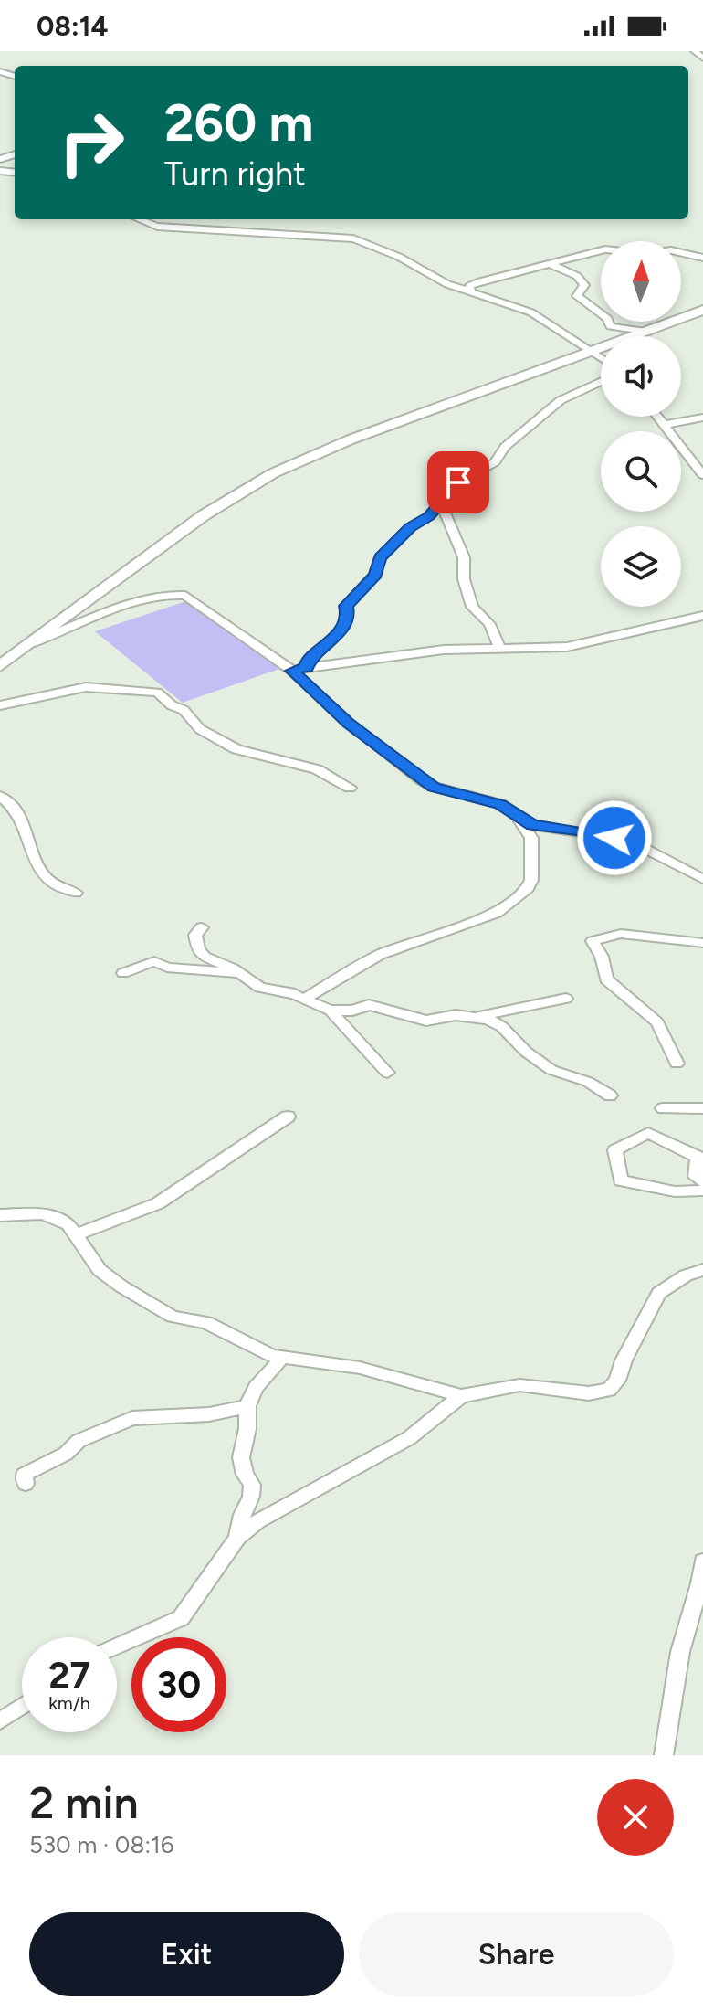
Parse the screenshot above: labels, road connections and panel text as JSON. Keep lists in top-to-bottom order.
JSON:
{
  "north": "top",
  "page": {
    "status": "08:14",
    "turn": ["260 m", "Turn right"],
    "speed": "27 km/h",
    "limit": "30",
    "heading": ["2 min", "530 m · 08:16"],
    "buttons": ["Exit", "Share"]
  }
}
